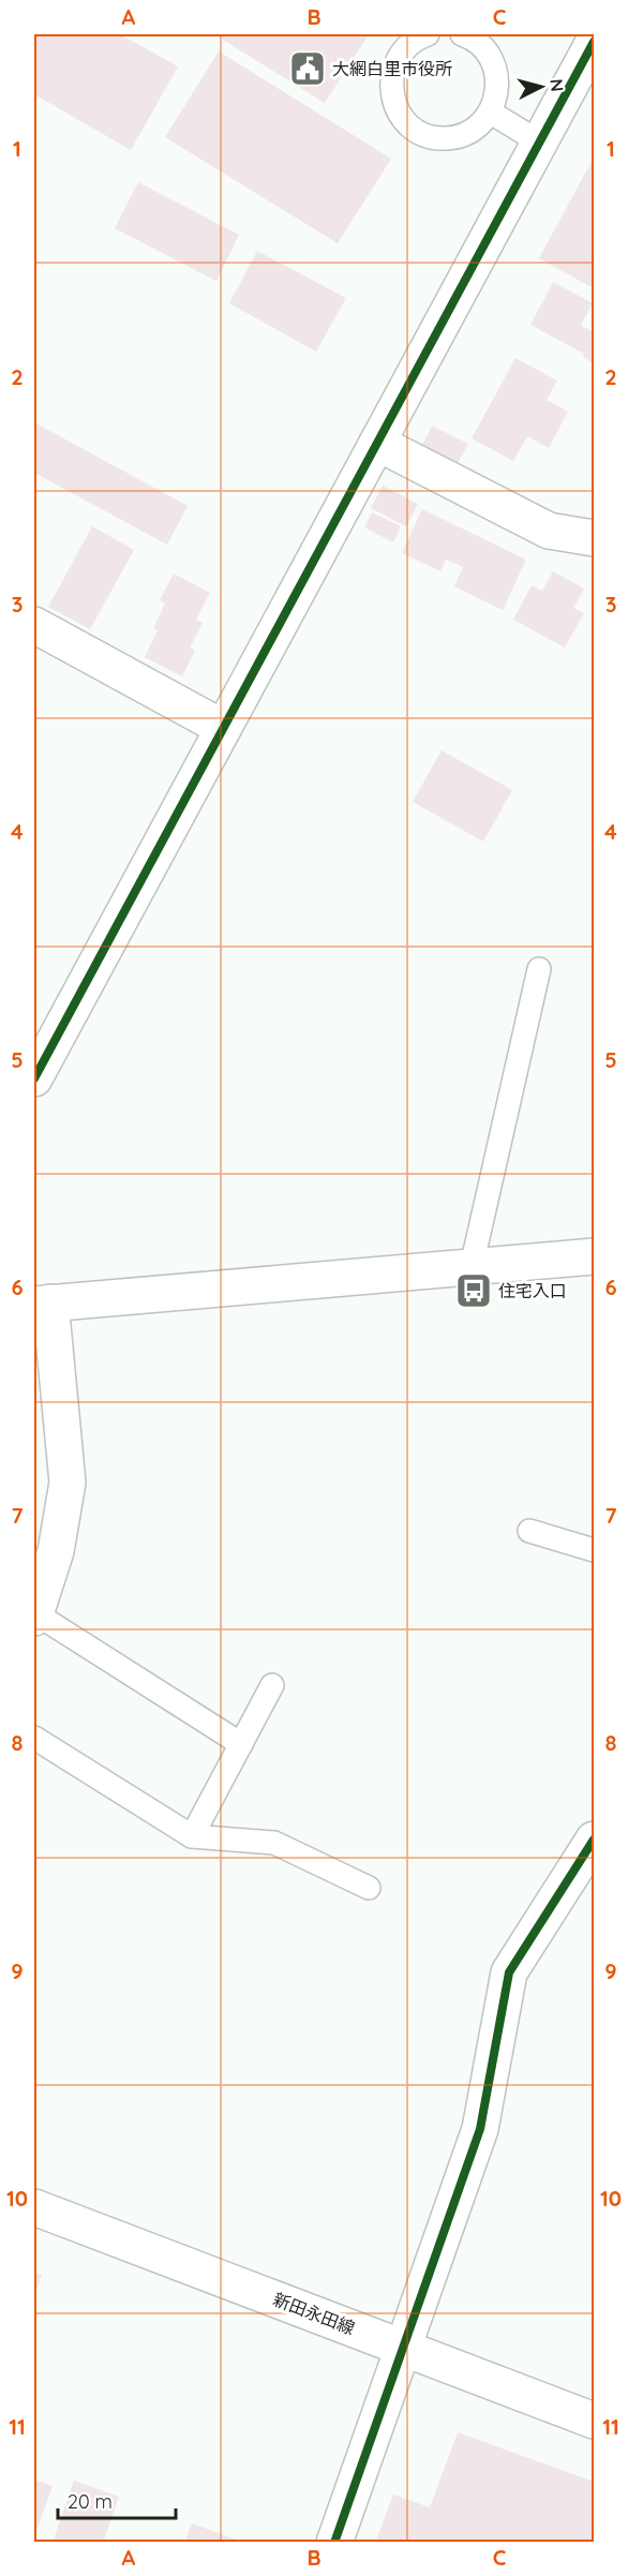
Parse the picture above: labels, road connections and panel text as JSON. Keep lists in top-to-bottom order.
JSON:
{
  "streets": {
    "street": ["新田永田線"]
  },
  "places": {
    "public building": ["大網白里市役所"],
    "bus stop": ["住宅入口"]
  },
  "scale_bar": "20 m",
  "north": "right",
  "grid": {
    "columns": ["A", "B", "C"],
    "rows": [
      "1",
      "2",
      "3",
      "4",
      "5",
      "6",
      "7",
      "8",
      "9",
      "10",
      "11"
    ]
  }
}
